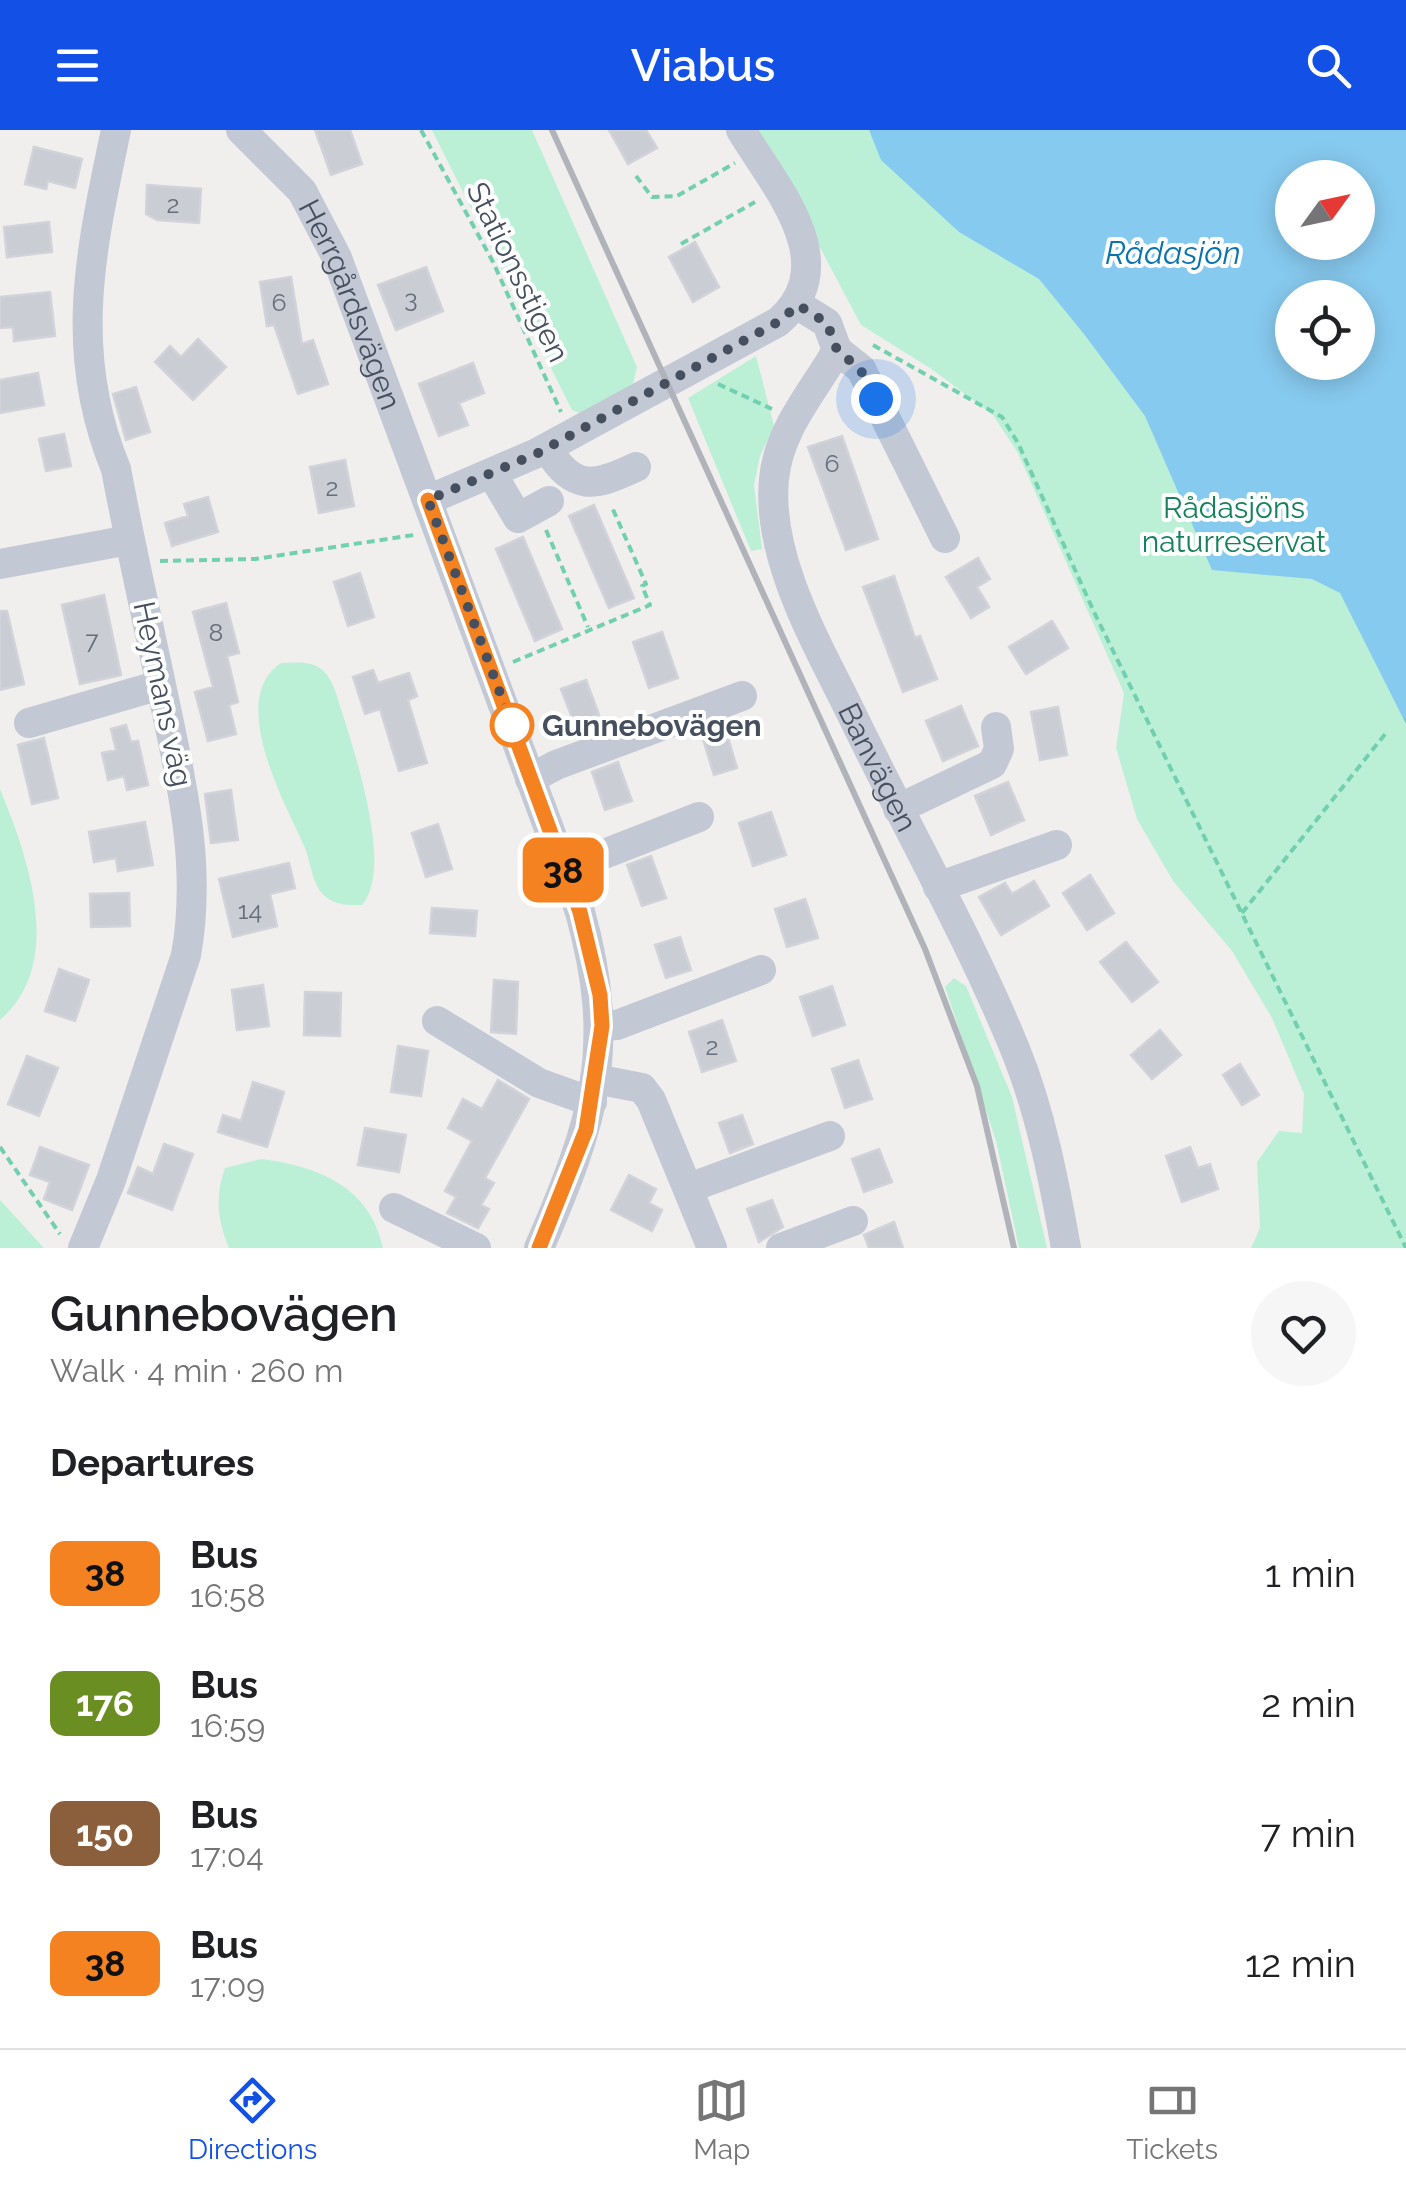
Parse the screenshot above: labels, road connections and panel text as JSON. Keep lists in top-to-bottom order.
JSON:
{
  "streets": {
    "street": ["Herrgårdsvägen", "Heymans väg", "Banvägen"],
    "path": ["Stationsstigen"]
  },
  "water": ["Rådasjön"],
  "parks": ["Rådasjöns naturreservat"],
  "places": ["Gunnebovägen"],
  "lines": ["bus line 38"],
  "house_numbers": [
    "2",
    "3",
    "6",
    "6",
    "2",
    "8",
    "7",
    "14",
    "2"
  ],
  "north": "top right",
  "page": {
    "header": "Viabus",
    "on_map": "38",
    "heading": [
      ["Gunnebovägen", "Walk · 4 min · 260 m"],
      "Departures"
    ],
    "list": [
      {
        "mark": "38",
        "name": "Bus",
        "note": "16:58",
        "value": "1 min"
      },
      {
        "mark": "176",
        "name": "Bus",
        "note": "16:59",
        "value": "2 min"
      },
      {
        "mark": "150",
        "name": "Bus",
        "note": "17:04",
        "value": "7 min"
      },
      {
        "mark": "38",
        "name": "Bus",
        "note": "17:09",
        "value": "12 min"
      }
    ],
    "tabs": ["Directions", "Map", "Tickets"]
  }
}
